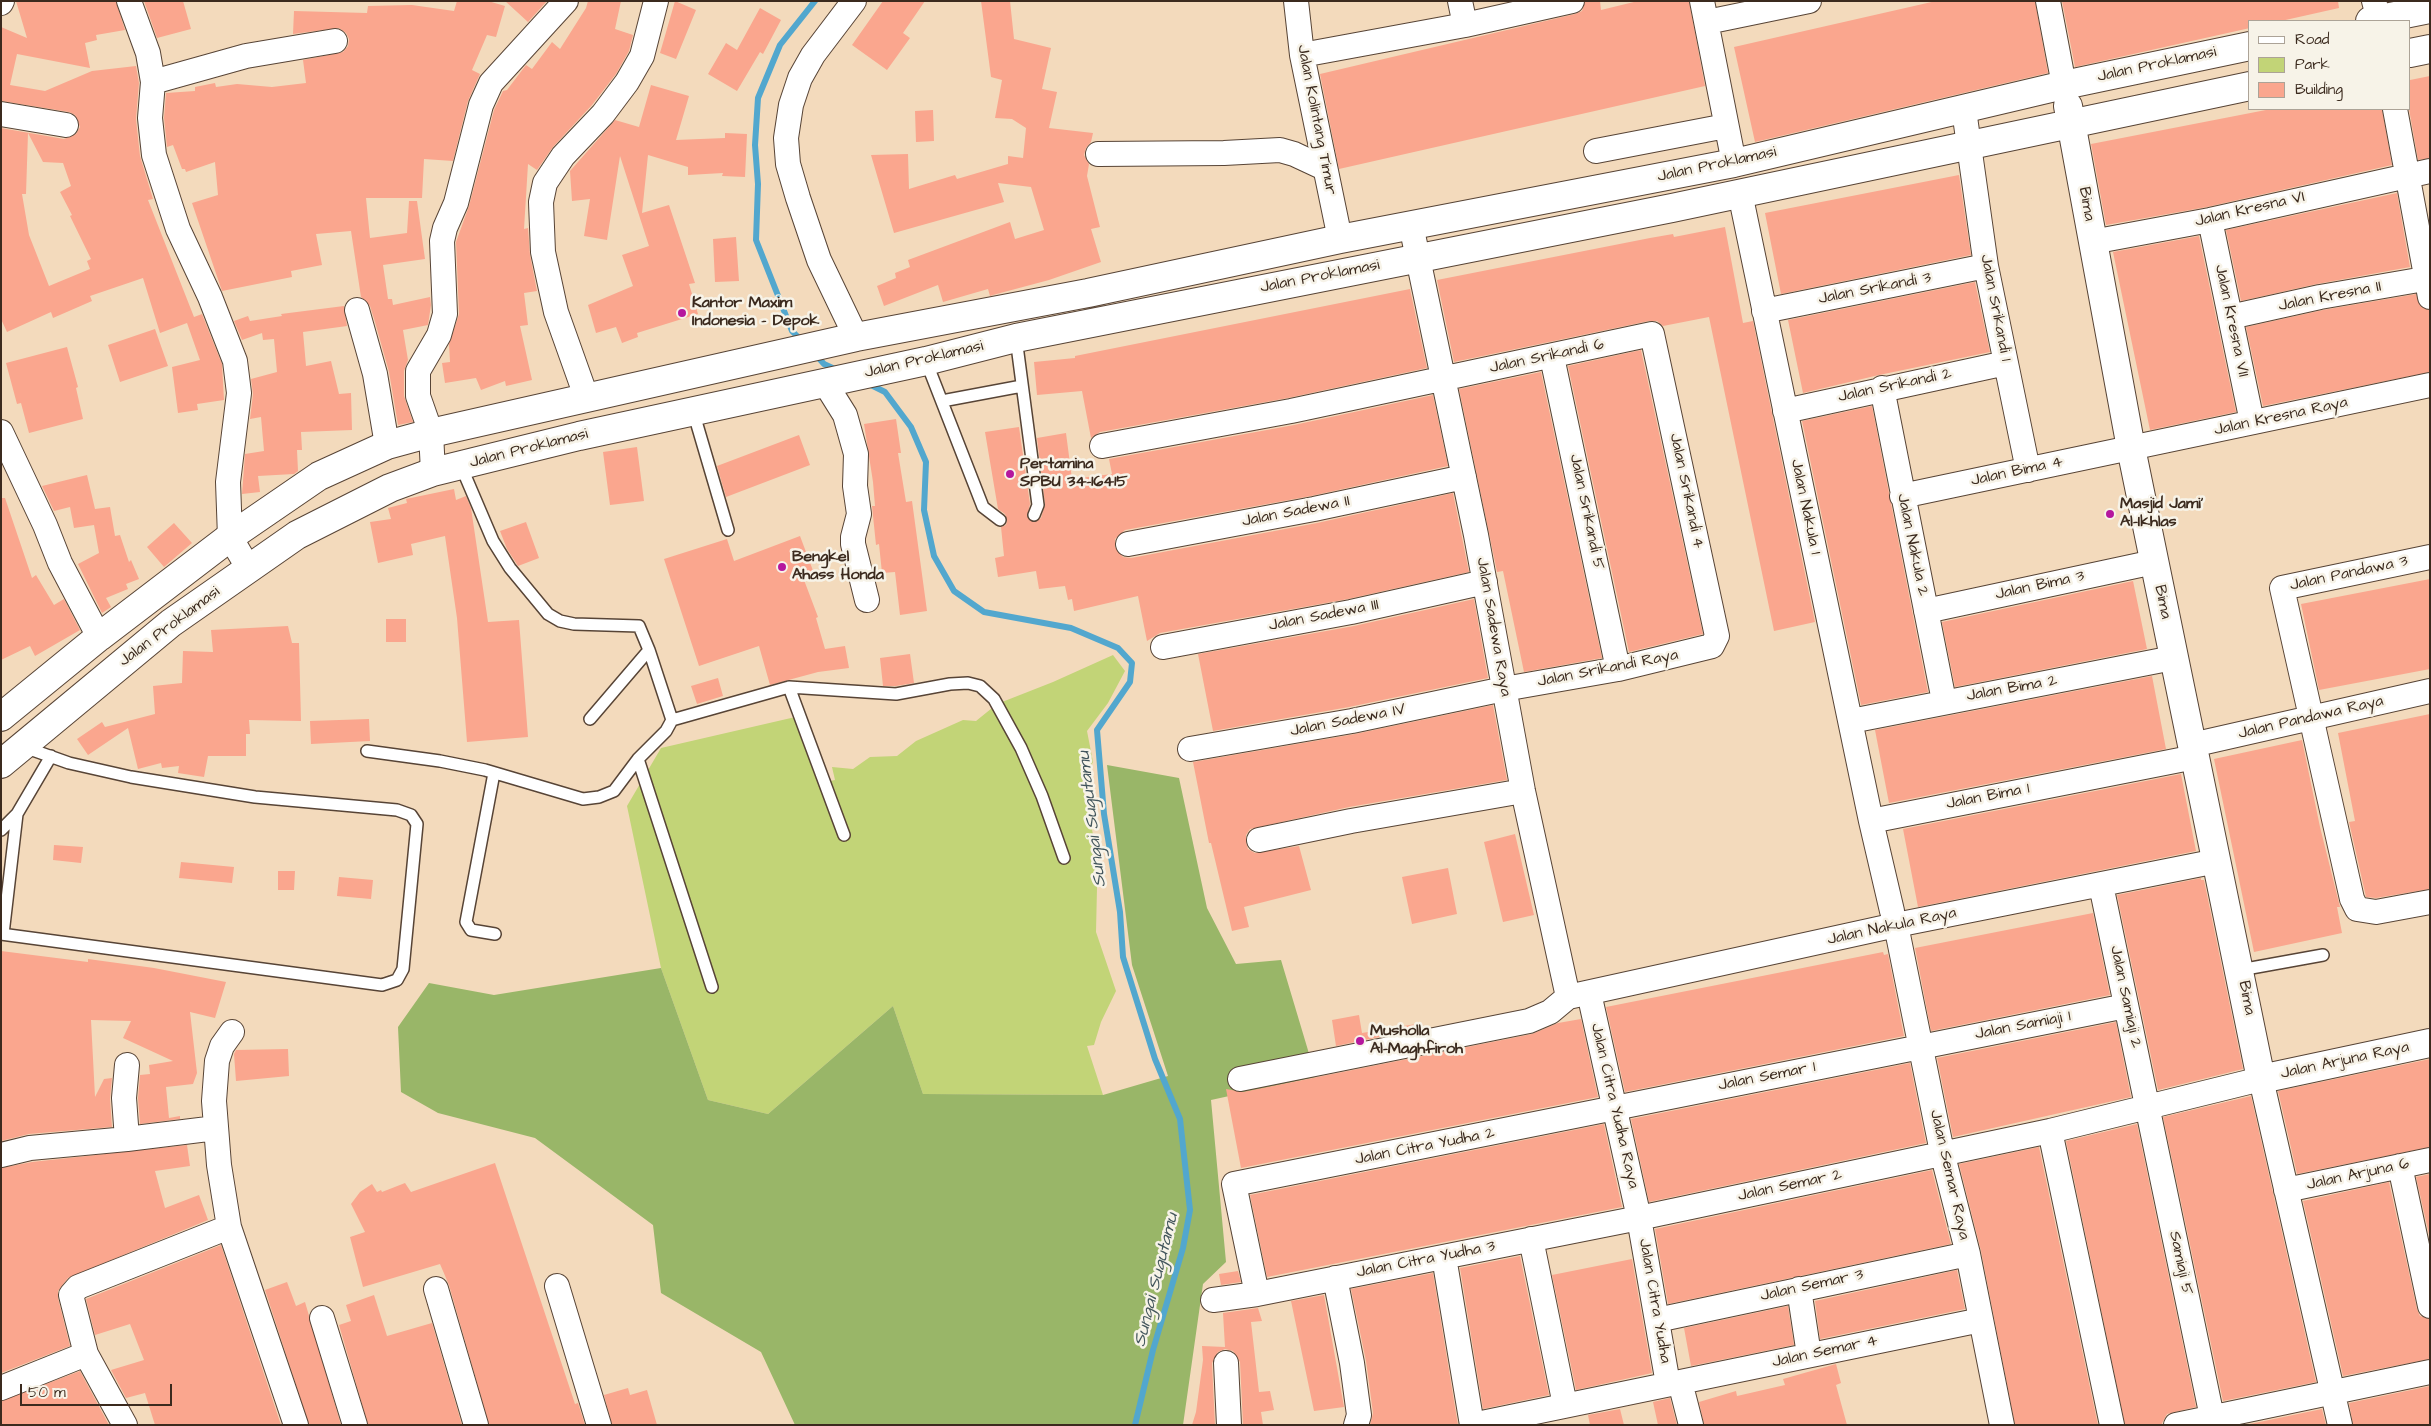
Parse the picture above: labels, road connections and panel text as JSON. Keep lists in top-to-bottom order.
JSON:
{
  "streets": {
    "street": [
      "Jalan Proklamasi",
      "Jalan Kolintang Timur",
      "Bima",
      "Jalan Kresna VI",
      "Jalan Srikandi 3",
      "Jalan Kresna II",
      "Jalan Srikandi 1",
      "Jalan Kresna VII",
      "Jalan Srikandi 6",
      "Jalan Srikandi 2",
      "Jalan Kresna Raya",
      "Jalan Bima 4",
      "Jalan Srikandi 4",
      "Jalan Nakula 1",
      "Jalan Sadewa II",
      "Jalan Srikandi 5",
      "Jalan Nakula 2",
      "Jalan Pandawa 3",
      "Jalan Bima 3",
      "Jalan Sadewa III",
      "Jalan Sadewa Raya",
      "Jalan Srikandi Raya",
      "Jalan Bima 2",
      "Jalan Pandawa Raya",
      "Jalan Sadewa IV",
      "Jalan Bima 1",
      "Jalan Nakula Raya",
      "Jalan Samiaji 2",
      "Jalan Samiaji 1",
      "Jalan Arjuna Raya",
      "Jalan Semar 1",
      "Jalan Citra Yudha Raya",
      "Jalan Citra Yudha 2",
      "Jalan Semar Raya",
      "Jalan Arjuna 6",
      "Jalan Semar 2",
      "Jalan Citra Yudha 3",
      "Samiaji 5",
      "Jalan Semar 3",
      "Jalan Citra Yudha",
      "Jalan Semar 4"
    ]
  },
  "crossings": [
    ["Jalan Proklamasi", "Jalan Kolintang Timur"],
    ["Jalan Proklamasi", "Bima"],
    ["Jalan Proklamasi", "Jalan Srikandi 1"],
    ["Jalan Proklamasi", "Jalan Nakula 1"],
    ["Jalan Proklamasi", "Jalan Sadewa Raya"],
    ["Bima", "Jalan Kresna VI"],
    ["Bima", "Jalan Kresna Raya"],
    ["Bima", "Jalan Bima 4"],
    ["Bima", "Jalan Bima 3"],
    ["Bima", "Jalan Bima 2"],
    ["Bima", "Jalan Pandawa Raya"],
    ["Bima", "Jalan Bima 1"],
    ["Bima", "Jalan Nakula Raya"],
    ["Bima", "Jalan Arjuna Raya"],
    ["Bima", "Jalan Semar 2"],
    ["Jalan Kresna VI", "Jalan Kresna VII"],
    ["Jalan Srikandi 3", "Jalan Srikandi 1"],
    ["Jalan Srikandi 3", "Jalan Nakula 1"],
    ["Jalan Kresna II", "Jalan Kresna VII"],
    ["Jalan Srikandi 1", "Jalan Srikandi 2"],
    ["Jalan Srikandi 1", "Jalan Bima 4"],
    ["Jalan Kresna VII", "Jalan Kresna Raya"],
    ["Jalan Srikandi 6", "Jalan Srikandi 4"],
    ["Jalan Srikandi 6", "Jalan Srikandi 5"],
    ["Jalan Srikandi 6", "Jalan Sadewa Raya"],
    ["Jalan Srikandi 2", "Jalan Nakula 1"],
    ["Jalan Srikandi 2", "Jalan Nakula 2"],
    ["Jalan Kresna Raya", "Jalan Bima 4"],
    ["Jalan Bima 4", "Jalan Nakula 2"],
    ["Jalan Srikandi 4", "Jalan Srikandi Raya"],
    ["Jalan Nakula 1", "Jalan Bima 2"],
    ["Jalan Nakula 1", "Jalan Bima 1"],
    ["Jalan Sadewa II", "Jalan Sadewa Raya"],
    ["Jalan Srikandi 5", "Jalan Srikandi Raya"],
    ["Jalan Nakula 2", "Jalan Bima 3"],
    ["Jalan Nakula 2", "Jalan Bima 2"],
    ["Jalan Pandawa 3", "Jalan Pandawa Raya"],
    ["Jalan Sadewa III", "Jalan Sadewa Raya"],
    ["Jalan Sadewa Raya", "Jalan Srikandi Raya"],
    ["Jalan Sadewa Raya", "Jalan Sadewa IV"],
    ["Jalan Sadewa Raya", "Jalan Nakula Raya"],
    ["Jalan Sadewa Raya", "Jalan Citra Yudha Raya"],
    ["Jalan Srikandi Raya", "Jalan Sadewa IV"],
    ["Jalan Pandawa Raya", "Jalan Bima 1"],
    ["Jalan Nakula Raya", "Jalan Samiaji 2"],
    ["Jalan Nakula Raya", "Jalan Citra Yudha Raya"],
    ["Jalan Nakula Raya", "Jalan Semar Raya"],
    ["Jalan Samiaji 2", "Jalan Samiaji 1"],
    ["Jalan Samiaji 2", "Jalan Semar 2"],
    ["Jalan Samiaji 2", "Samiaji 5"],
    ["Jalan Samiaji 1", "Jalan Semar 1"],
    ["Jalan Samiaji 1", "Jalan Semar Raya"],
    ["Jalan Arjuna Raya", "Jalan Semar 2"],
    ["Jalan Semar 1", "Jalan Citra Yudha Raya"],
    ["Jalan Semar 1", "Jalan Citra Yudha 2"],
    ["Jalan Semar 1", "Jalan Semar Raya"],
    ["Jalan Citra Yudha Raya", "Jalan Citra Yudha 2"],
    ["Jalan Citra Yudha Raya", "Jalan Semar 2"],
    ["Jalan Citra Yudha Raya", "Jalan Citra Yudha 3"],
    ["Jalan Citra Yudha Raya", "Jalan Citra Yudha"],
    ["Jalan Citra Yudha 2", "Jalan Citra Yudha 3"],
    ["Jalan Semar Raya", "Jalan Semar 2"],
    ["Jalan Semar Raya", "Jalan Semar 3"],
    ["Jalan Semar Raya", "Jalan Semar 4"],
    ["Jalan Semar 2", "Jalan Citra Yudha 3"],
    ["Jalan Semar 2", "Samiaji 5"],
    ["Jalan Semar 2", "Jalan Citra Yudha"],
    ["Jalan Citra Yudha 3", "Jalan Citra Yudha"],
    ["Jalan Citra Yudha 3", "Jalan Semar 4"],
    ["Jalan Semar 3", "Jalan Citra Yudha"],
    ["Jalan Citra Yudha", "Jalan Semar 4"]
  ],
  "water": ["Sungai Sugutamu"],
  "places": [
    "Kantor Maxim Indonesia - Depok",
    "Pertamina SPBU 34-16415",
    "Masjid Jami' Al-Ikhlas",
    "Bengkel Ahass Honda",
    "Musholla Al-Maghfiroh"
  ],
  "legend": ["Road", "Park", "Building"],
  "scale_bar": "50 m"
}
